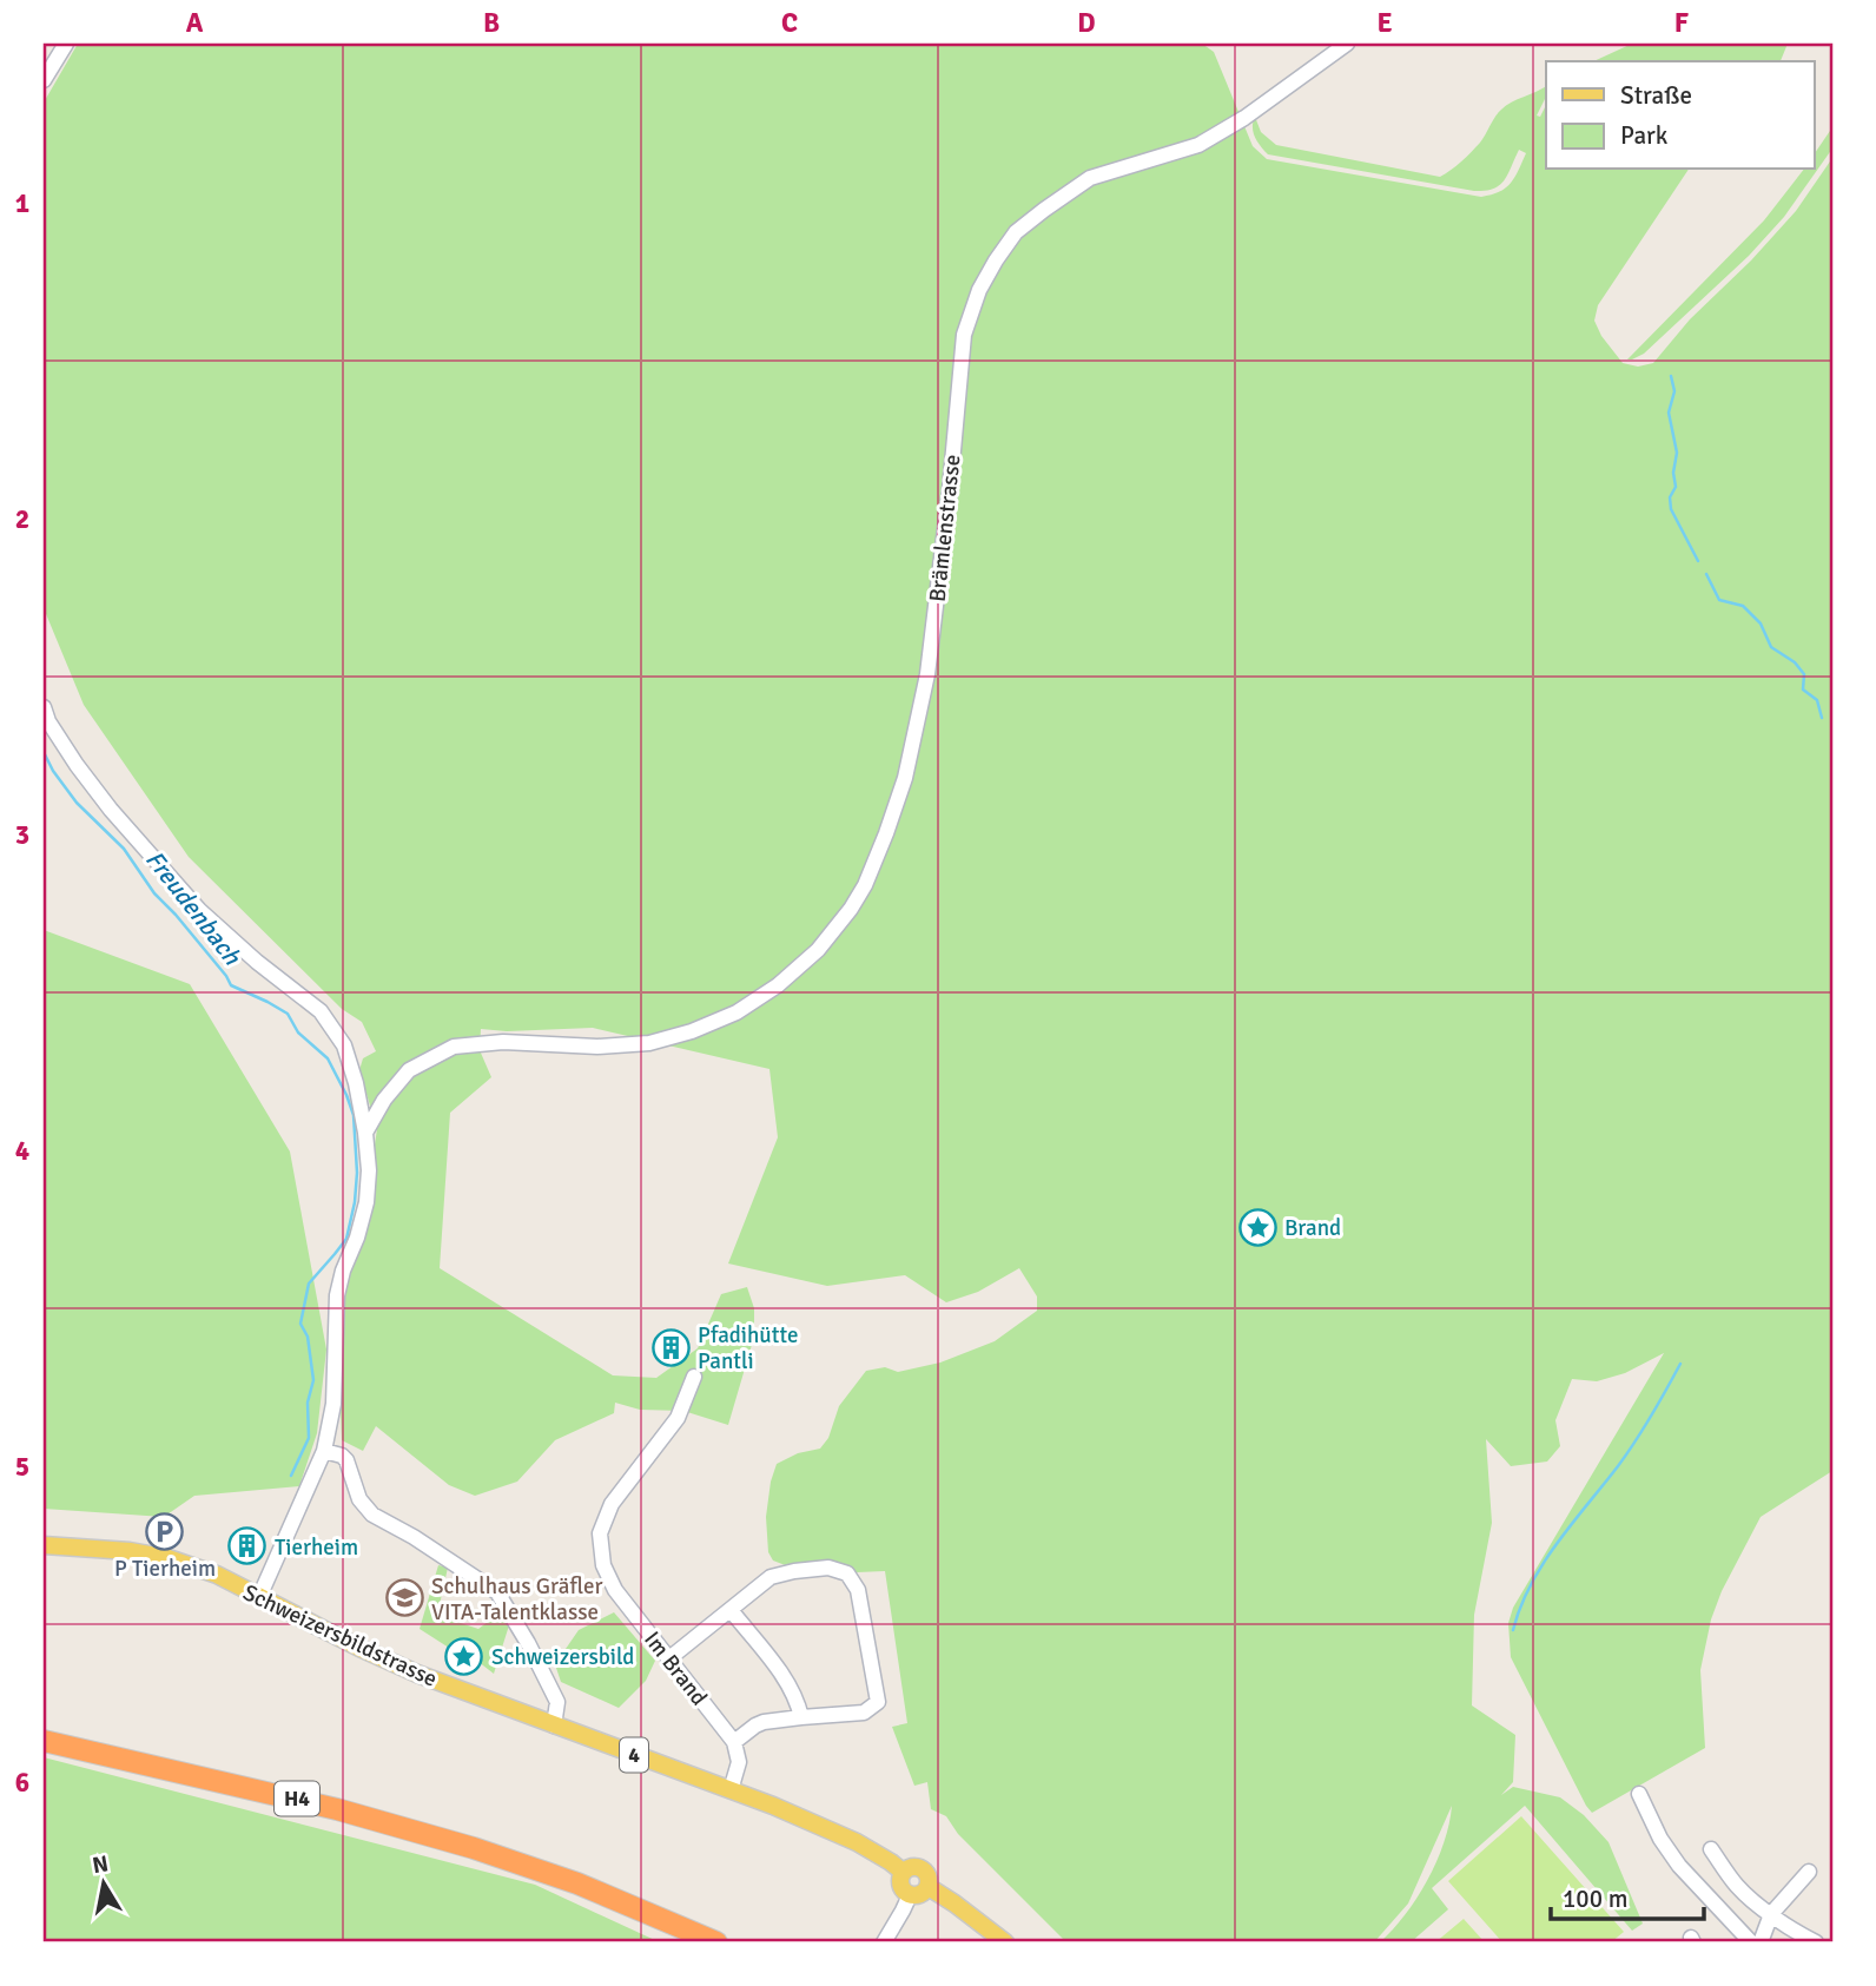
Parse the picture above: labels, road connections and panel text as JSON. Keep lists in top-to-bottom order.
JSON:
{
  "streets": {
    "highway": ["H4"],
    "main road": ["Schweizersbildstrasse", "4"],
    "street": ["Brämlenstrasse", "Im Brand"]
  },
  "crossings": [
    ["Schweizersbildstrasse", "4"]
  ],
  "water": ["Freudenbach"],
  "places": {
    "place": ["Brand", "Schweizersbild"],
    "building": ["Pfadihütte Pantli", "Tierheim"],
    "parking": ["P Tierheim"],
    "school or university": ["Schulhaus Gräfler VITA-Talentklasse"]
  },
  "legend": ["Straße", "Park"],
  "scale_bar": "100 m",
  "north": "top",
  "grid": {
    "columns": [
      "A",
      "B",
      "C",
      "D",
      "E",
      "F"
    ],
    "rows": [
      "1",
      "2",
      "3",
      "4",
      "5",
      "6"
    ]
  }
}
